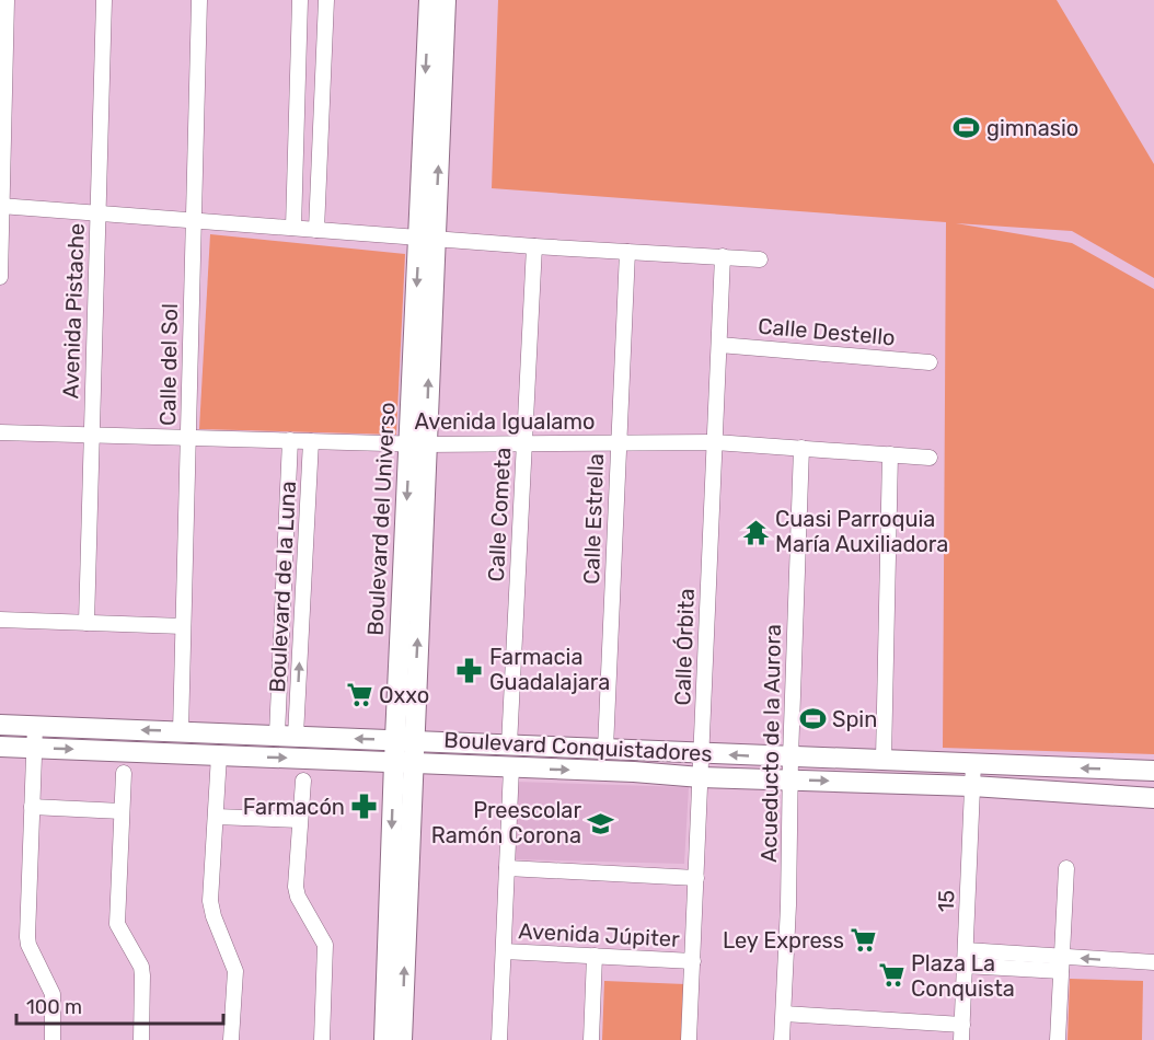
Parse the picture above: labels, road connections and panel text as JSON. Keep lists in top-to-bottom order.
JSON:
{
  "streets": {
    "street": [
      "Avenida Pistache",
      "Calle Destello",
      "Calle del Sol",
      "Avenida Igualamo",
      "Calle Cometa",
      "Boulevard del Universo",
      "Calle Estrella",
      "Boulevard de la Luna",
      "Calle Órbita",
      "Acueducto de la Aurora",
      "Boulevard Conquistadores",
      "15",
      "Avenida Júpiter"
    ]
  },
  "crossings": [
    ["Avenida Pistache", "Avenida Igualamo"],
    ["Calle Destello", "Calle Órbita"],
    ["Calle del Sol", "Avenida Igualamo"],
    ["Calle del Sol", "Boulevard Conquistadores"],
    ["Avenida Igualamo", "Calle Cometa"],
    ["Avenida Igualamo", "Boulevard del Universo"],
    ["Avenida Igualamo", "Calle Estrella"],
    ["Avenida Igualamo", "Boulevard de la Luna"],
    ["Avenida Igualamo", "Calle Órbita"],
    ["Avenida Igualamo", "Acueducto de la Aurora"],
    ["Calle Cometa", "Boulevard Conquistadores"],
    ["Boulevard del Universo", "Boulevard Conquistadores"],
    ["Calle Estrella", "Boulevard Conquistadores"],
    ["Boulevard de la Luna", "Boulevard Conquistadores"],
    ["Calle Órbita", "Boulevard Conquistadores"],
    ["Calle Órbita", "Avenida Júpiter"],
    ["Acueducto de la Aurora", "Boulevard Conquistadores"],
    ["Boulevard Conquistadores", "15"]
  ],
  "places": {
    "sports": ["gimnasio", "Spin"],
    "temple": ["Cuasi Parroquia María Auxiliadora"],
    "pharmacy": ["Farmacia Guadalajara", "Farmacón"],
    "supermarket": ["Oxxo", "Ley Express", "Plaza La Conquista"],
    "school or university": ["Preescolar Ramón Corona"]
  },
  "scale_bar": "100 m"
}
